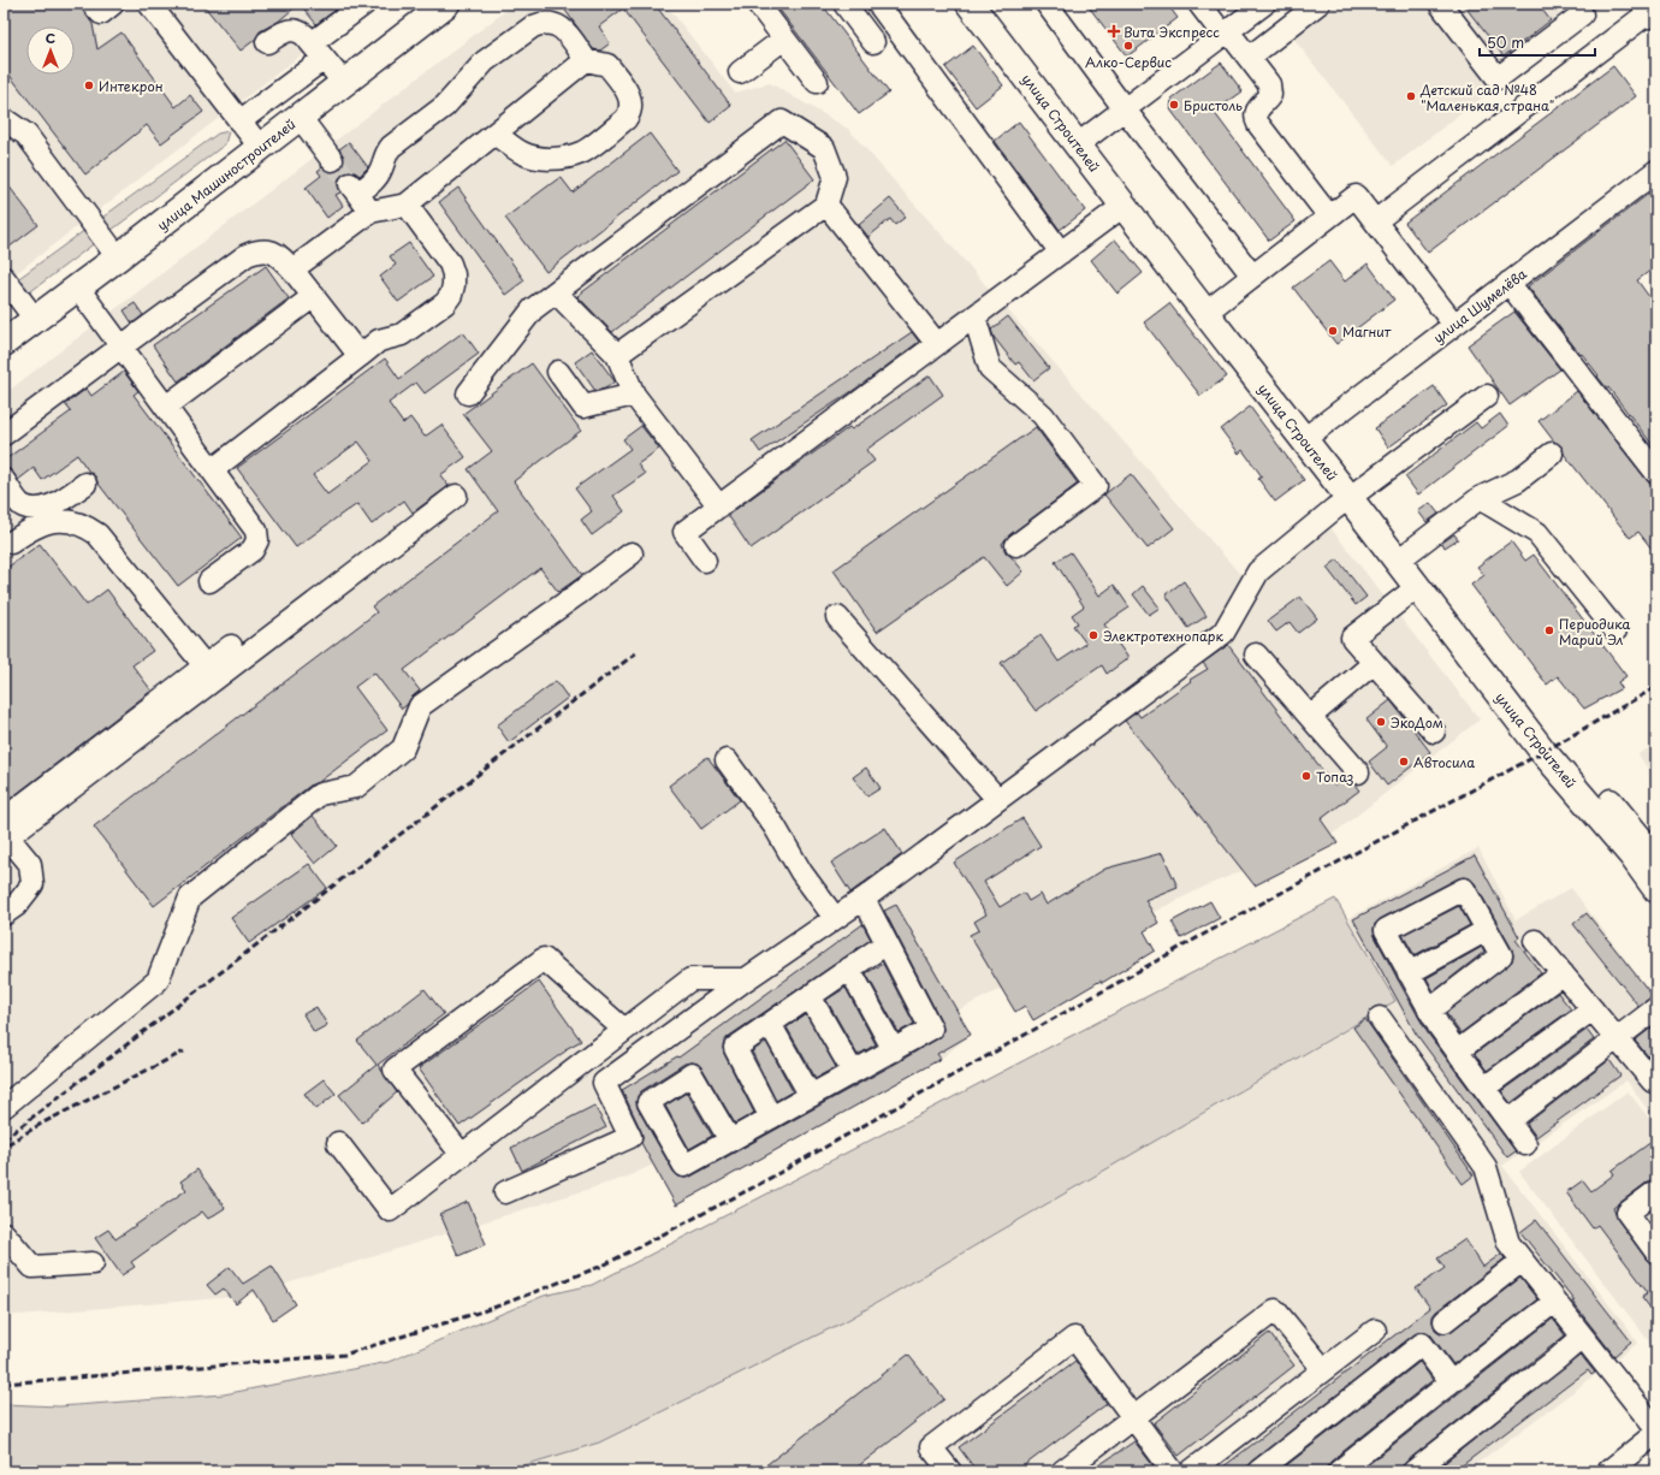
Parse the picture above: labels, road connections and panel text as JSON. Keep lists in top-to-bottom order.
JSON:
{
  "streets": {
    "main road": ["улица Строителей", "улица Машиностроителей"],
    "street": ["улица Шумелёва"]
  },
  "crossings": [
    ["улица Строителей", "улица Шумелёва"]
  ],
  "places": {
    "health": ["Вита Экспресс"],
    "other": [
      "Алко-Сервис",
      "Интекрон",
      "Детский сад №48 \"Маленькая страна\"",
      "Бристоль",
      "Магнит",
      "Периодика Марий Эл",
      "Электротехнопарк",
      "ЭкоДом",
      "Автосила",
      "Топаз"
    ]
  },
  "scale_bar": "50 m",
  "north": "top"
}
